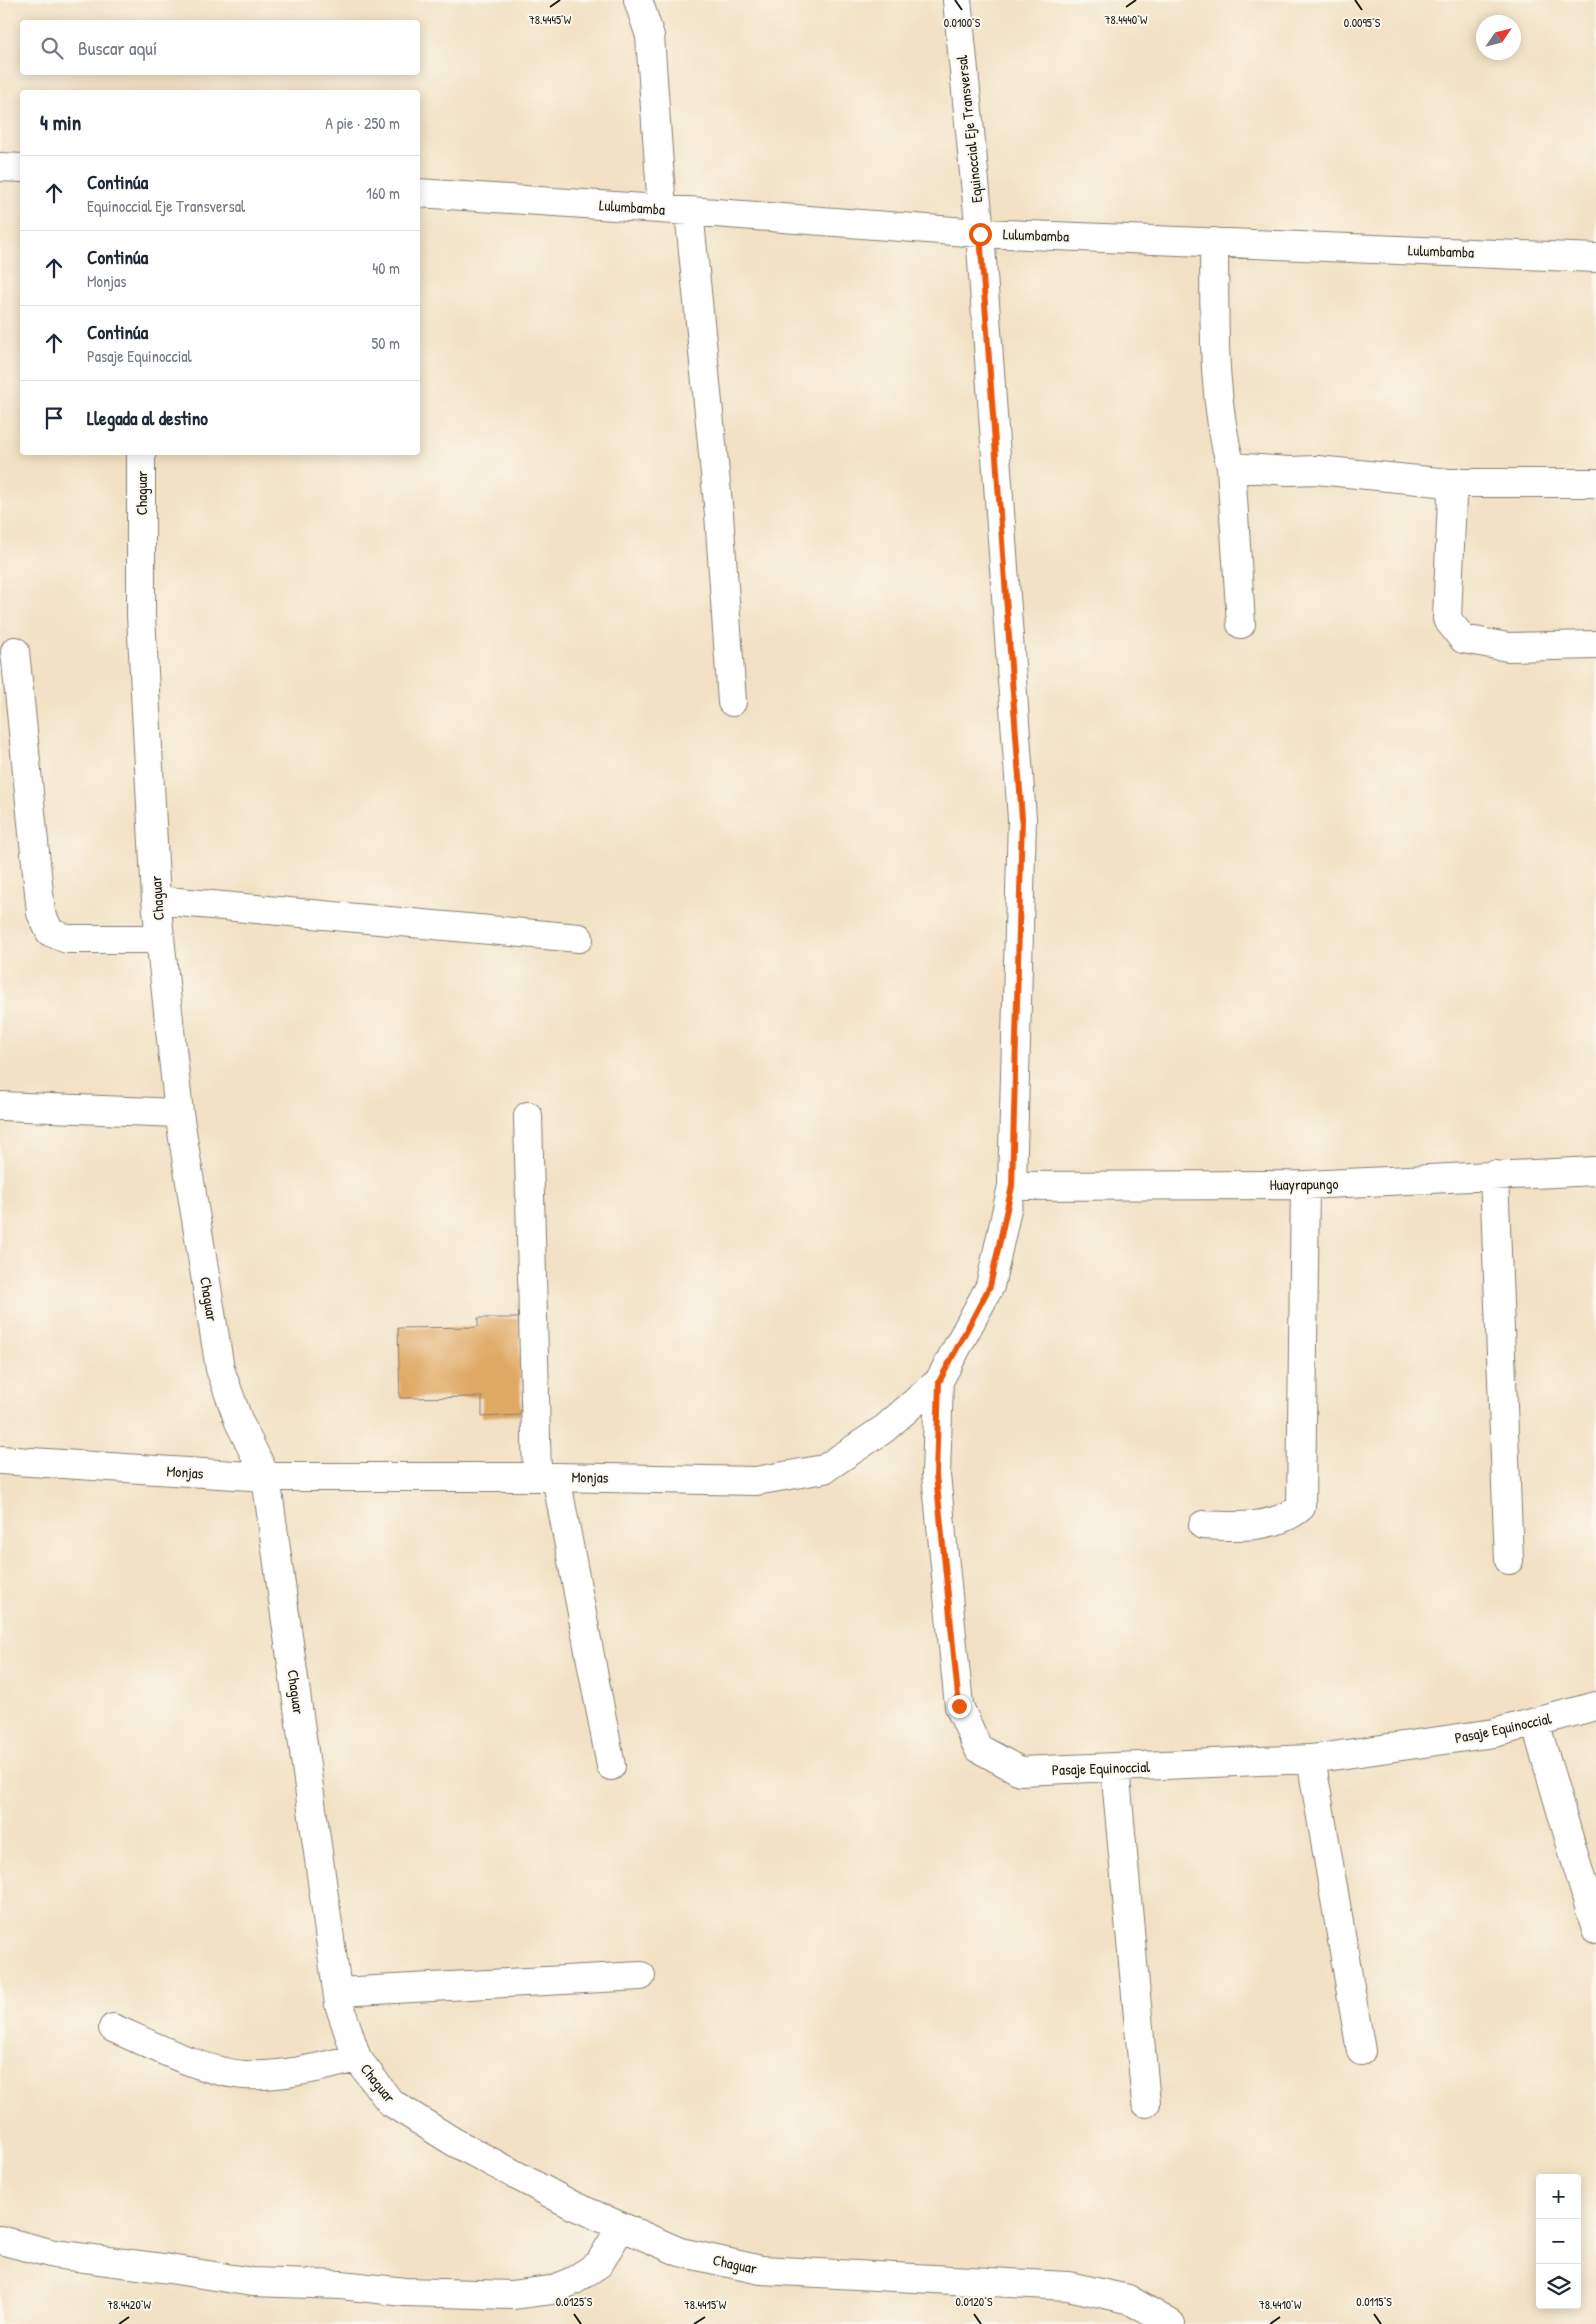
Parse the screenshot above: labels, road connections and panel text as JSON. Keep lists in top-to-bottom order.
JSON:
{
  "streets": {
    "street": [
      "Equinoccial Eje Transversal",
      "Lulumbamba",
      "Chaguar",
      "Huayrapungo",
      "Monjas",
      "Pasaje Equinoccial"
    ]
  },
  "crossings": [
    ["Equinoccial Eje Transversal", "Lulumbamba"],
    ["Equinoccial Eje Transversal", "Huayrapungo"],
    ["Equinoccial Eje Transversal", "Monjas"],
    ["Chaguar", "Monjas"],
    ["Huayrapungo", "Monjas"],
    ["Monjas", "Pasaje Equinoccial"]
  ],
  "north": "top right",
  "page": {
    "search": "Buscar aquí",
    "heading": ["4 min", "A pie · 250 m"],
    "list": [
      ["Continúa", "Equinoccial Eje Transversal", "160 m"],
      ["Continúa", "Monjas", "40 m"],
      ["Continúa", "Pasaje Equinoccial", "50 m"],
      "Llegada al destino"
    ],
    "map_buttons": ["+", "−"]
  },
  "coordinates": [
    "78.4445°W",
    "78.4440°W",
    "0.0100°S",
    "0.0095°S",
    "0.0125°S",
    "0.0120°S",
    "0.0115°S",
    "78.4420°W",
    "78.4415°W",
    "78.4410°W"
  ]
}
